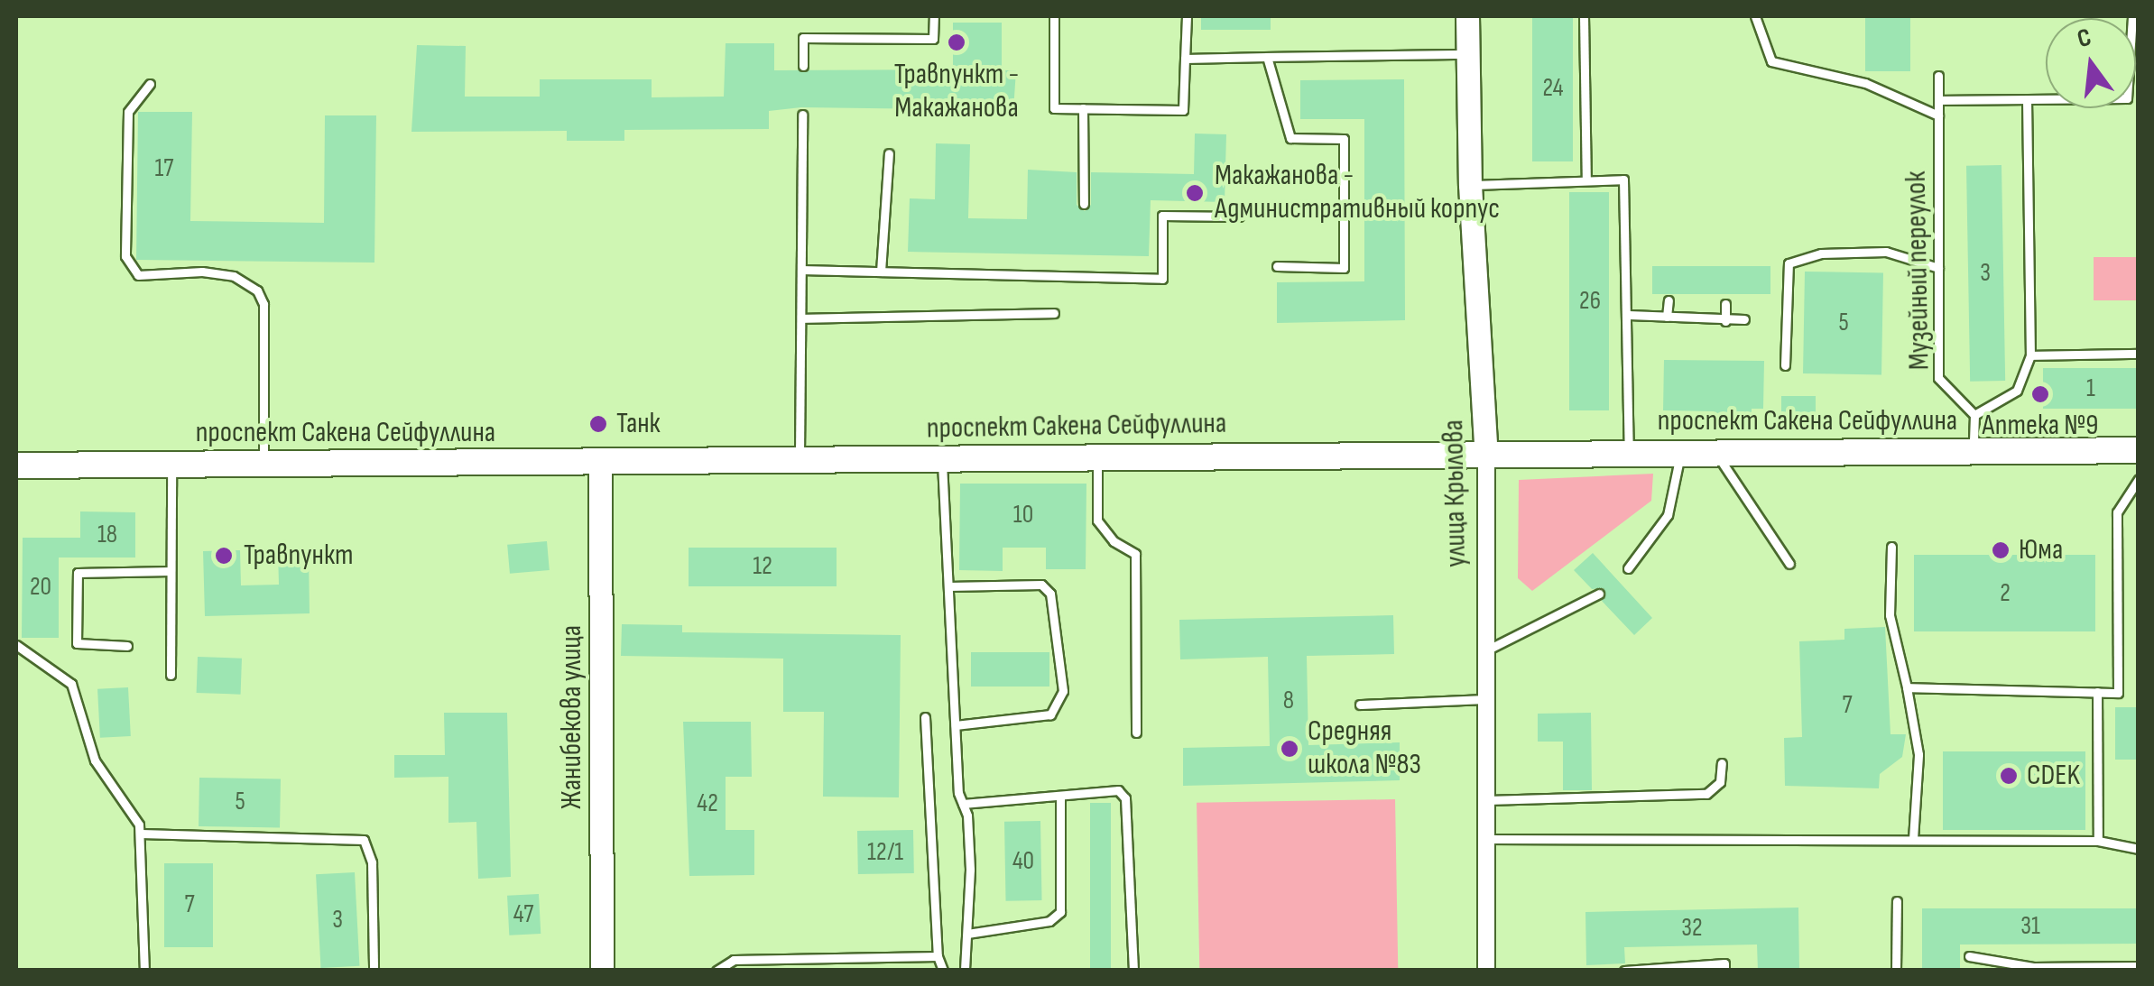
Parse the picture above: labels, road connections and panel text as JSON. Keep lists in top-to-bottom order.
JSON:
{
  "streets": {
    "main road": ["проспект Сакена Сейфуллина"],
    "street": ["улица Крылова", "Жанибекова улица"],
    "lane": ["Музейный переулок"]
  },
  "crossings": [
    ["проспект Сакена Сейфуллина", "улица Крылова"],
    ["проспект Сакена Сейфуллина", "Жанибекова улица"]
  ],
  "places": [
    "Травпункт - Макажанова",
    "Макажанова - Административный корпус",
    "Аптека №9",
    "Танк",
    "Юма",
    "Травпункт",
    "Средняя школа №83",
    "CDEK"
  ],
  "house_numbers": [
    "24",
    "17",
    "3",
    "26",
    "5",
    "1",
    "10",
    "18",
    "12",
    "20",
    "2",
    "8",
    "7",
    "5",
    "42",
    "12/1",
    "40",
    "7",
    "47",
    "3",
    "31",
    "32"
  ],
  "north": "top"
}
